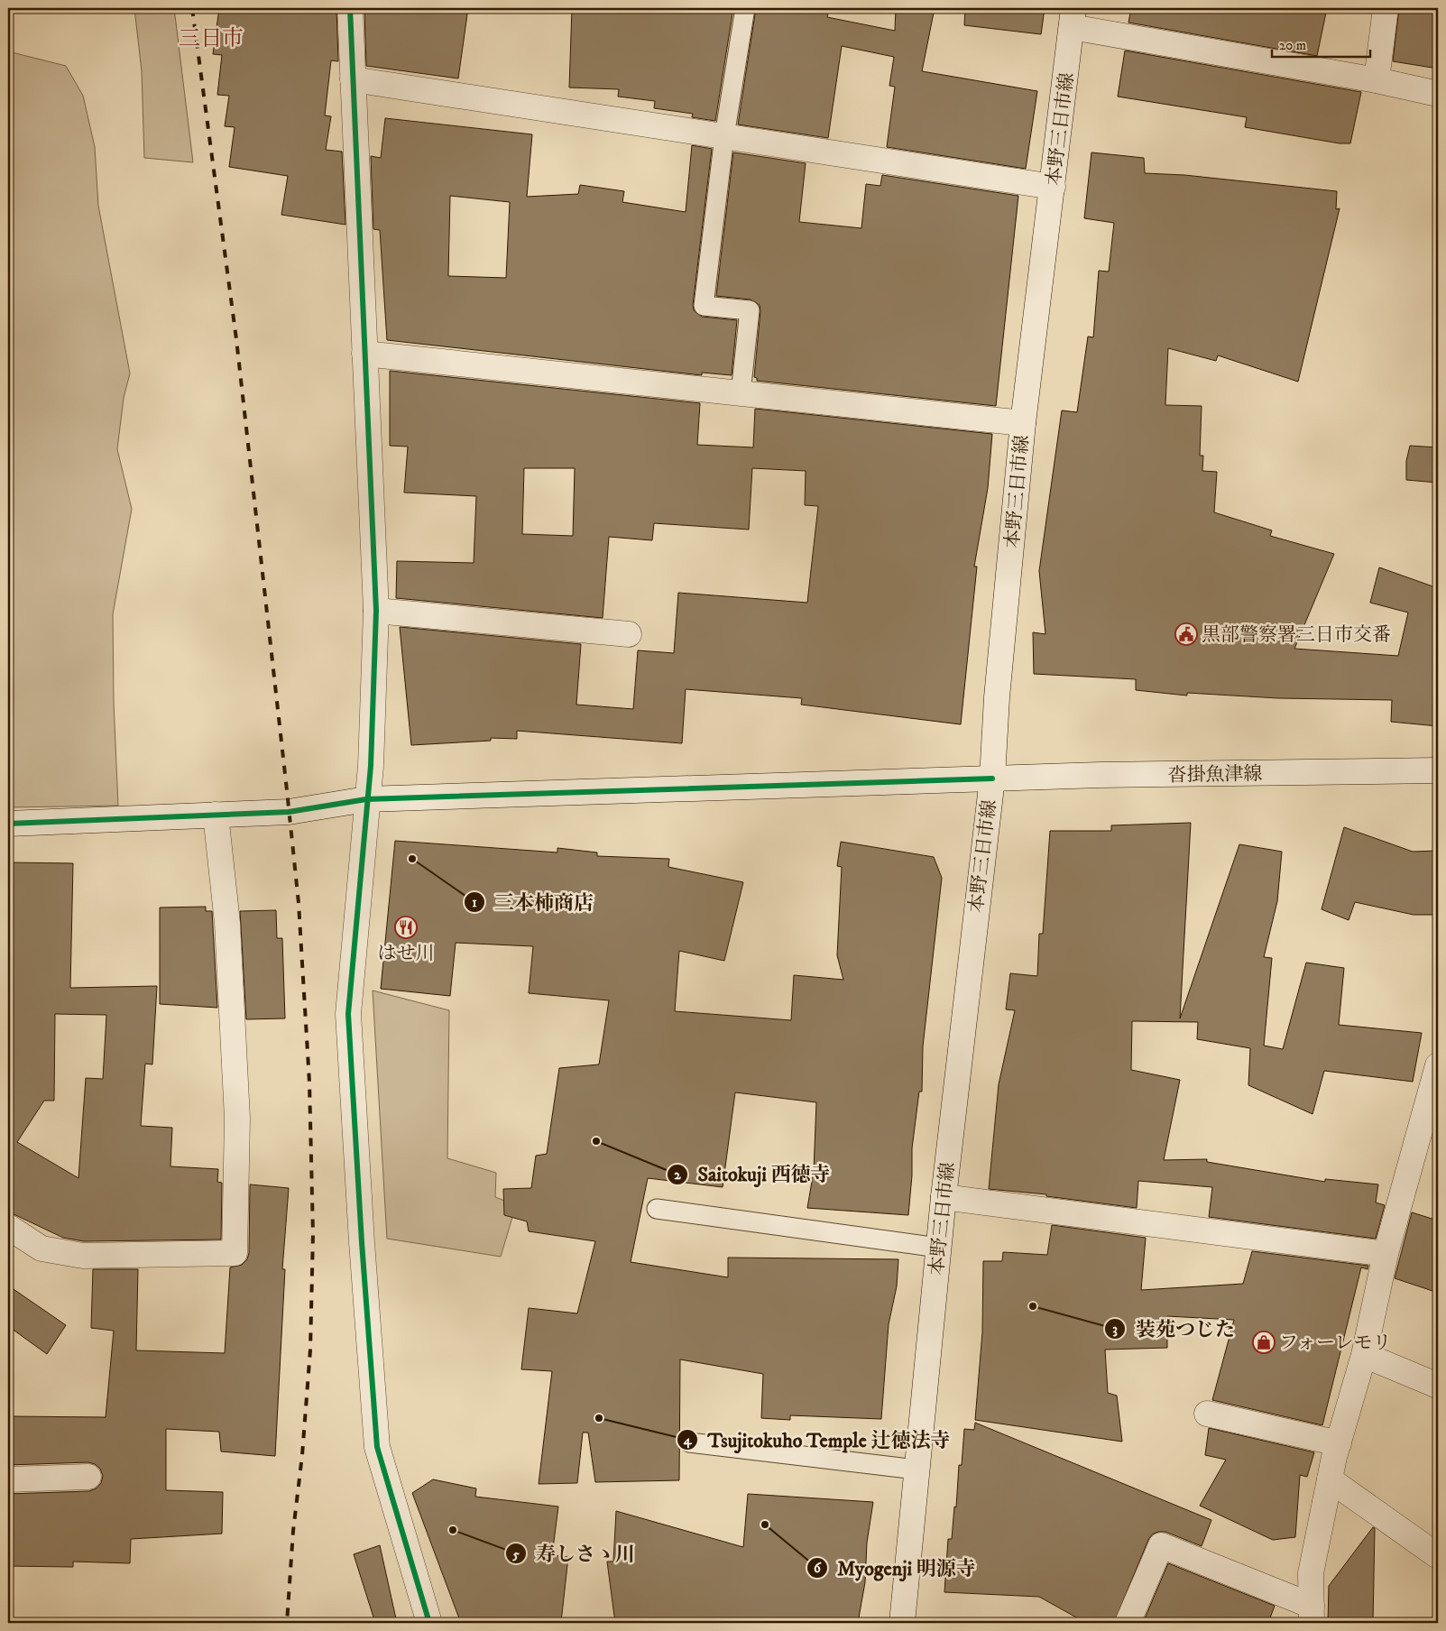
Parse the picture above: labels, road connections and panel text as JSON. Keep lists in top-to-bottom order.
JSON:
{
  "streets": {
    "street": ["本野三日市線", "沓掛魚津線"]
  },
  "crossings": [
    ["本野三日市線", "沓掛魚津線"]
  ],
  "districts": ["三日市"],
  "places": {
    "public building": ["黒部警察署三日市交番"],
    "other": [
      "三本柿商店",
      "Saitokuji 西徳寺",
      "装苑つじた",
      "Tsujitokuho Temple 辻徳法寺",
      "Myogenji 明源寺",
      "寿しさゝ川"
    ],
    "restaurant": ["はせ川"],
    "shop": ["フォーレモリ"]
  },
  "scale_bar": "20 m"
}
